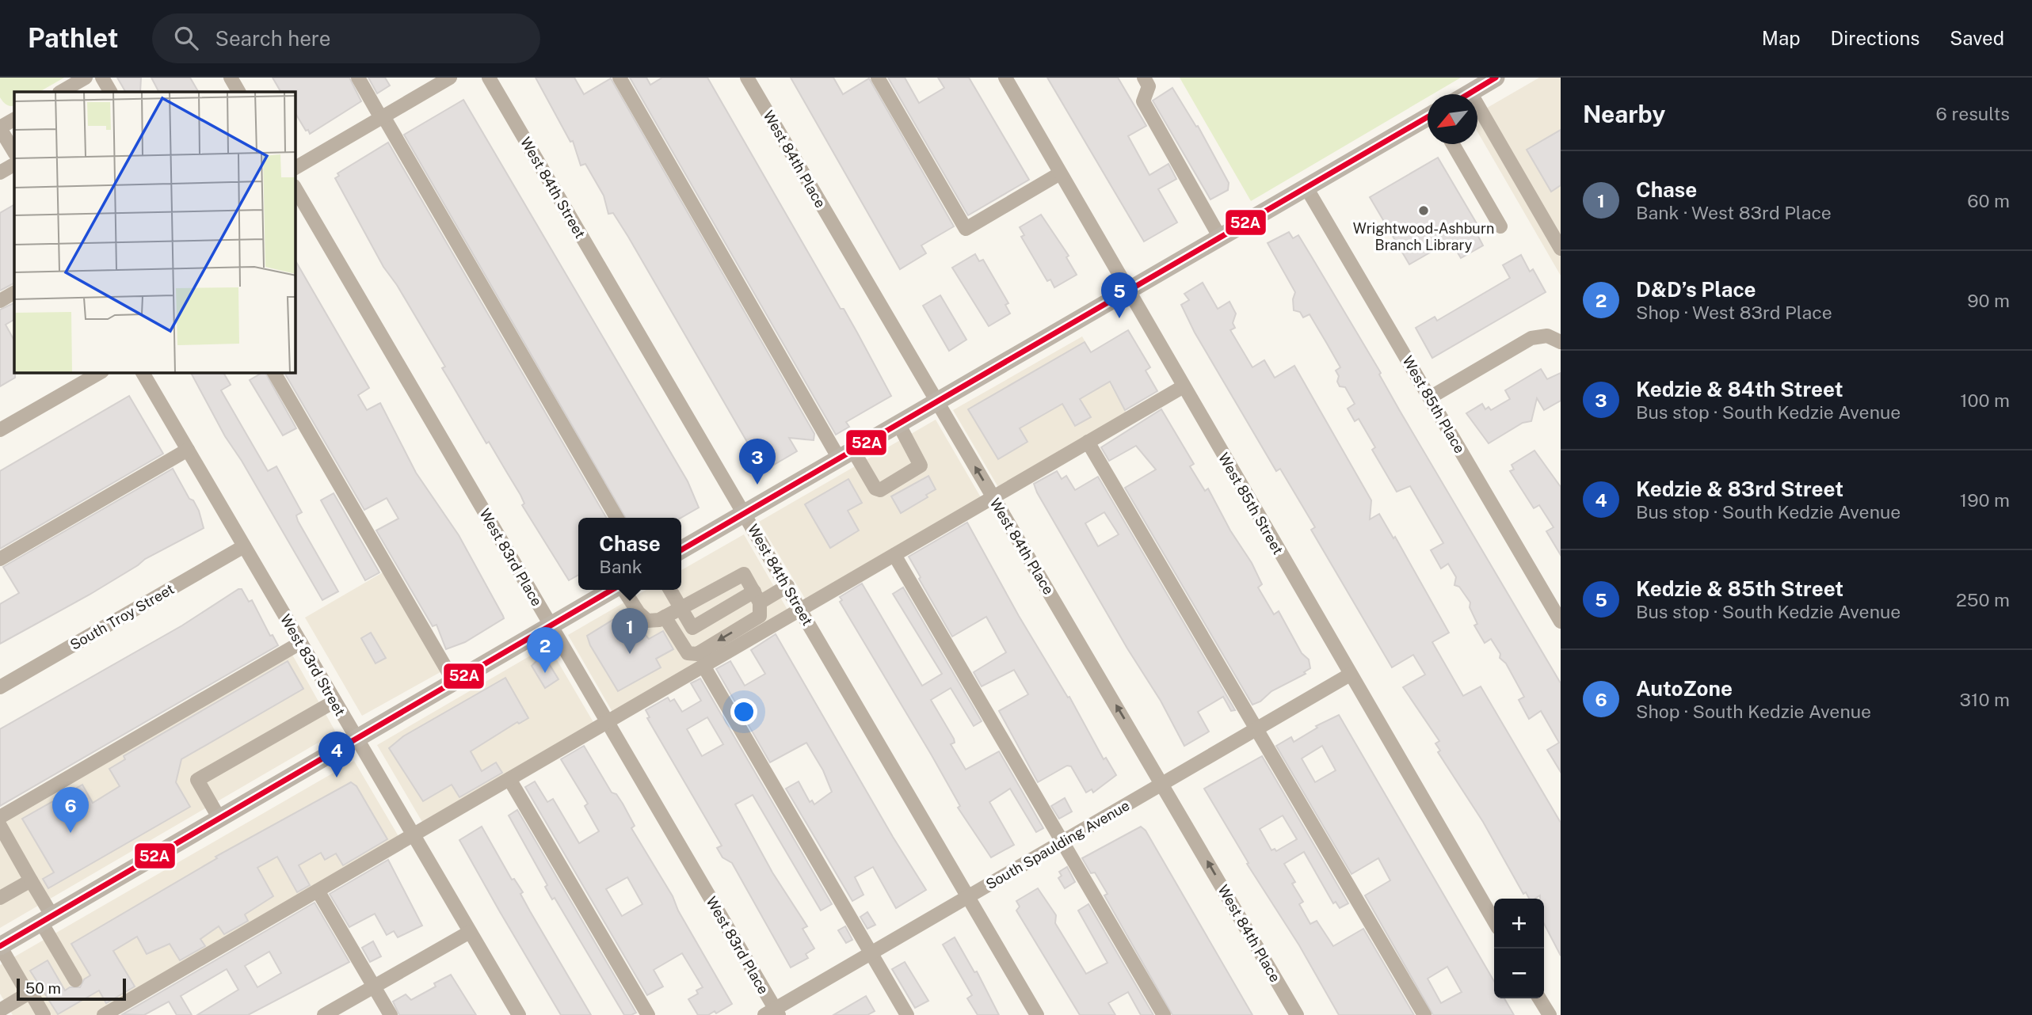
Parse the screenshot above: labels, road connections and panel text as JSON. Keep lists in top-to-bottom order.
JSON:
{
  "streets": {
    "street": [
      "West 84th Place",
      "West 84th Street",
      "West 85th Place",
      "West 85th Street",
      "West 83rd Place",
      "South Troy Street",
      "West 83rd Street",
      "South Spaulding Avenue"
    ]
  },
  "crossings": [
    ["West 84th Place", "South Spaulding Avenue"],
    ["West 84th Street", "South Spaulding Avenue"],
    ["West 85th Street", "South Spaulding Avenue"],
    ["West 83rd Place", "South Spaulding Avenue"],
    ["South Troy Street", "West 83rd Street"]
  ],
  "places": ["Wrightwood-Ashburn Branch Library"],
  "lines": ["transit line 52A"],
  "scale_bar": "50 m",
  "north": "bottom left",
  "page": {
    "header": "Pathlet",
    "search": "Search here",
    "nav": ["Map", "Directions", "Saved"],
    "heading": ["Nearby", "6 results"],
    "list": [
      {
        "mark": "1",
        "name": "Chase",
        "note": "Bank · West 83rd Place",
        "value": "60 m"
      },
      {
        "mark": "2",
        "name": "D&D’s Place",
        "note": "Shop · West 83rd Place",
        "value": "90 m"
      },
      {
        "mark": "3",
        "name": "Kedzie & 84th Street",
        "note": "Bus stop · South Kedzie Avenue",
        "value": "100 m"
      },
      {
        "mark": "4",
        "name": "Kedzie & 83rd Street",
        "note": "Bus stop · South Kedzie Avenue",
        "value": "190 m"
      },
      {
        "mark": "5",
        "name": "Kedzie & 85th Street",
        "note": "Bus stop · South Kedzie Avenue",
        "value": "250 m"
      },
      {
        "mark": "6",
        "name": "AutoZone",
        "note": "Shop · South Kedzie Avenue",
        "value": "310 m"
      }
    ],
    "pins": [
      "5",
      "3",
      "1",
      "2",
      "4",
      "6"
    ],
    "popup": ["Chase", "Bank"],
    "map_buttons": ["+", "−"],
    "scale": "50 m"
  }
}
